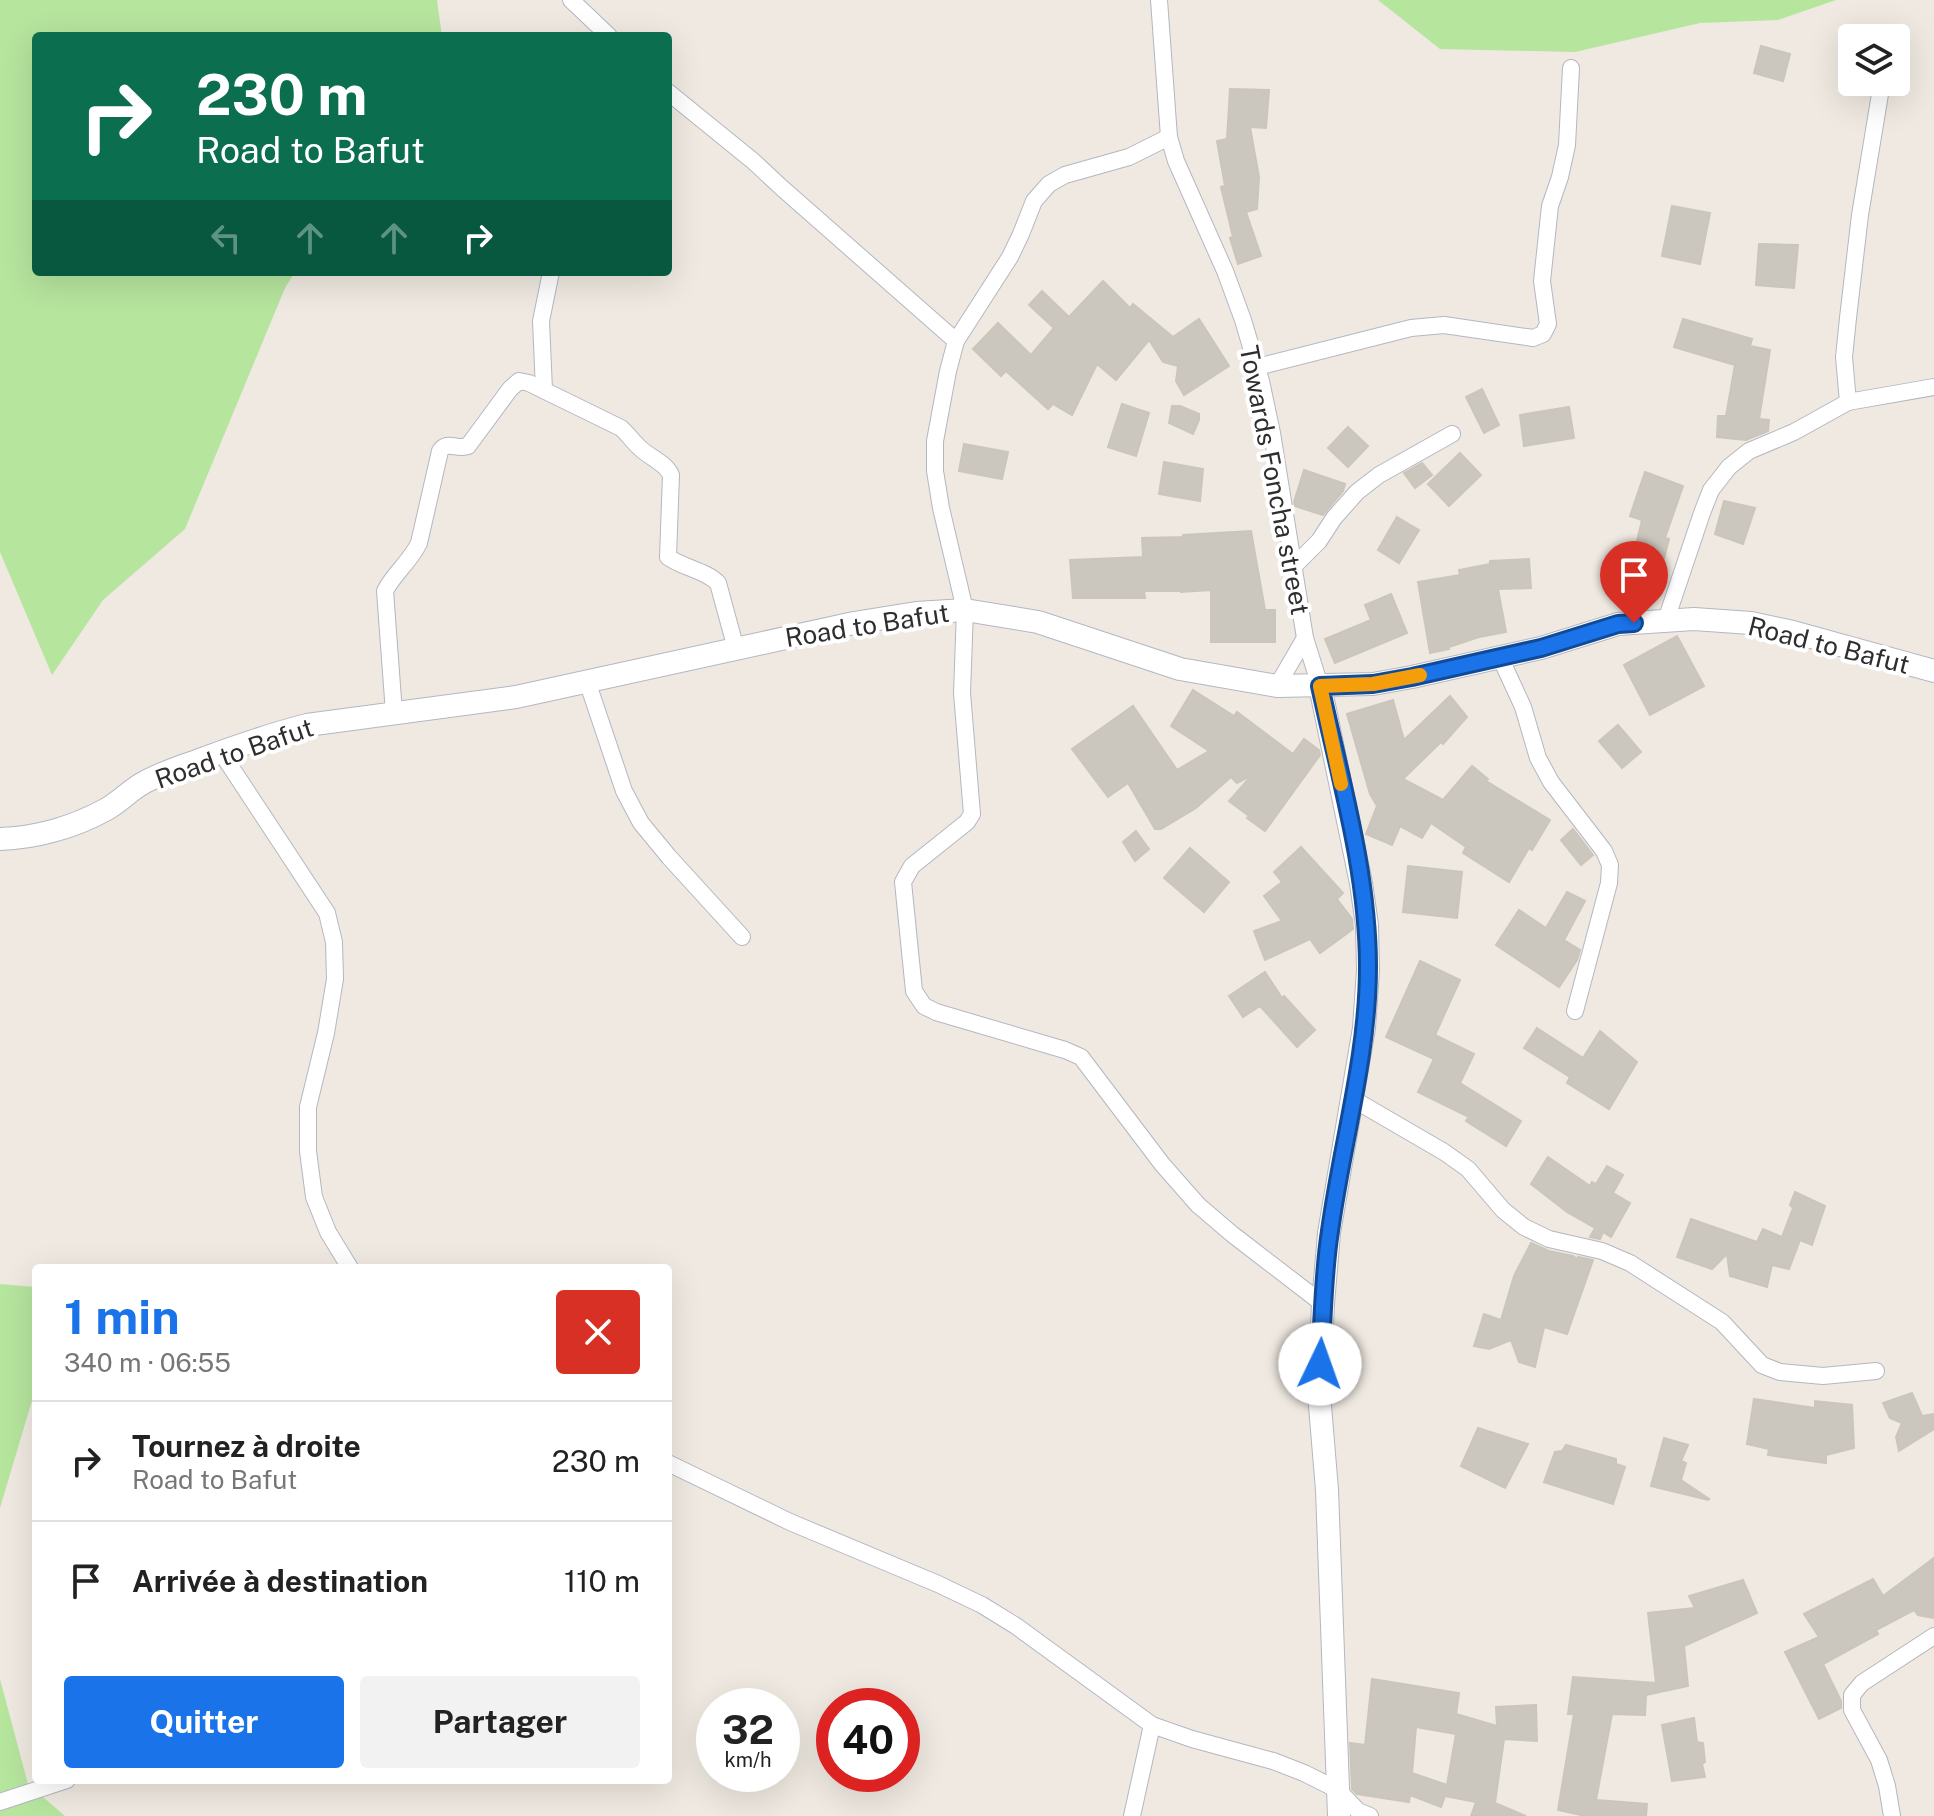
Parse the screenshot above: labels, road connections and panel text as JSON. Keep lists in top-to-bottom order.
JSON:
{
  "streets": {
    "street": ["Towards Foncha street", "Road to Bafut"]
  },
  "crossings": [
    ["Towards Foncha street", "Road to Bafut"]
  ],
  "page": {
    "turn": ["230 m", "Road to Bafut"],
    "heading": ["1 min", "340 m · 06:55"],
    "list": [
      {
        "name": "Tournez à droite",
        "note": "Road to Bafut",
        "value": "230 m"
      },
      {
        "name": "Arrivée à destination",
        "value": "110 m"
      }
    ],
    "buttons": ["Quitter", "Partager"],
    "speed": "32 km/h",
    "limit": "40"
  }
}
